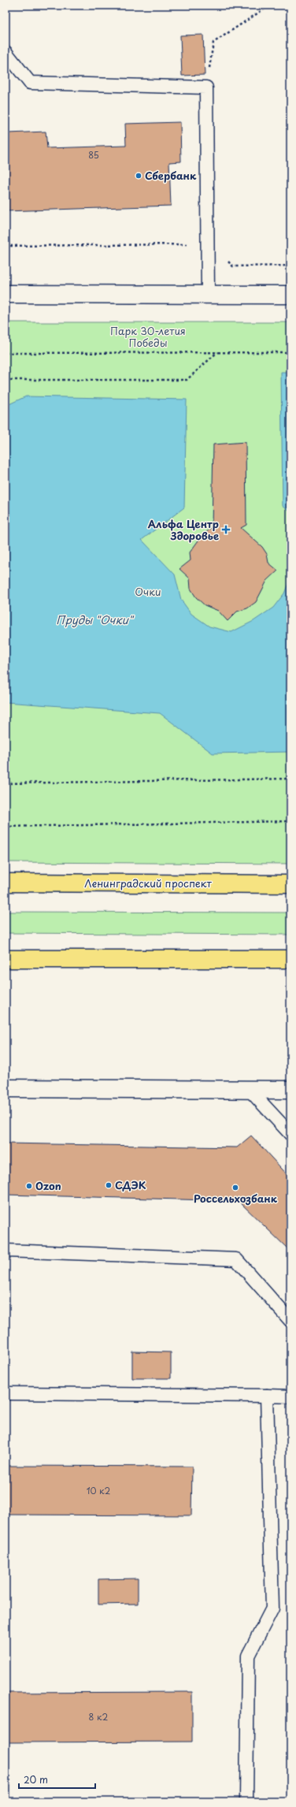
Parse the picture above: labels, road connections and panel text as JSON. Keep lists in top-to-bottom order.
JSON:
{
  "streets": {
    "main road": ["Ленинградский проспект"]
  },
  "water": ["Пруды \"Очки\""],
  "parks": ["Парк 30-летия Победы", "Очки"],
  "places": {
    "other": [
      "Сбербанк",
      "СДЭК",
      "Ozon",
      "Россельхозбанк"
    ],
    "health": ["Альфа Центр Здоровье"]
  },
  "house_numbers": ["85", "10 к2", "8 к2"],
  "scale_bar": "20 m"
}
